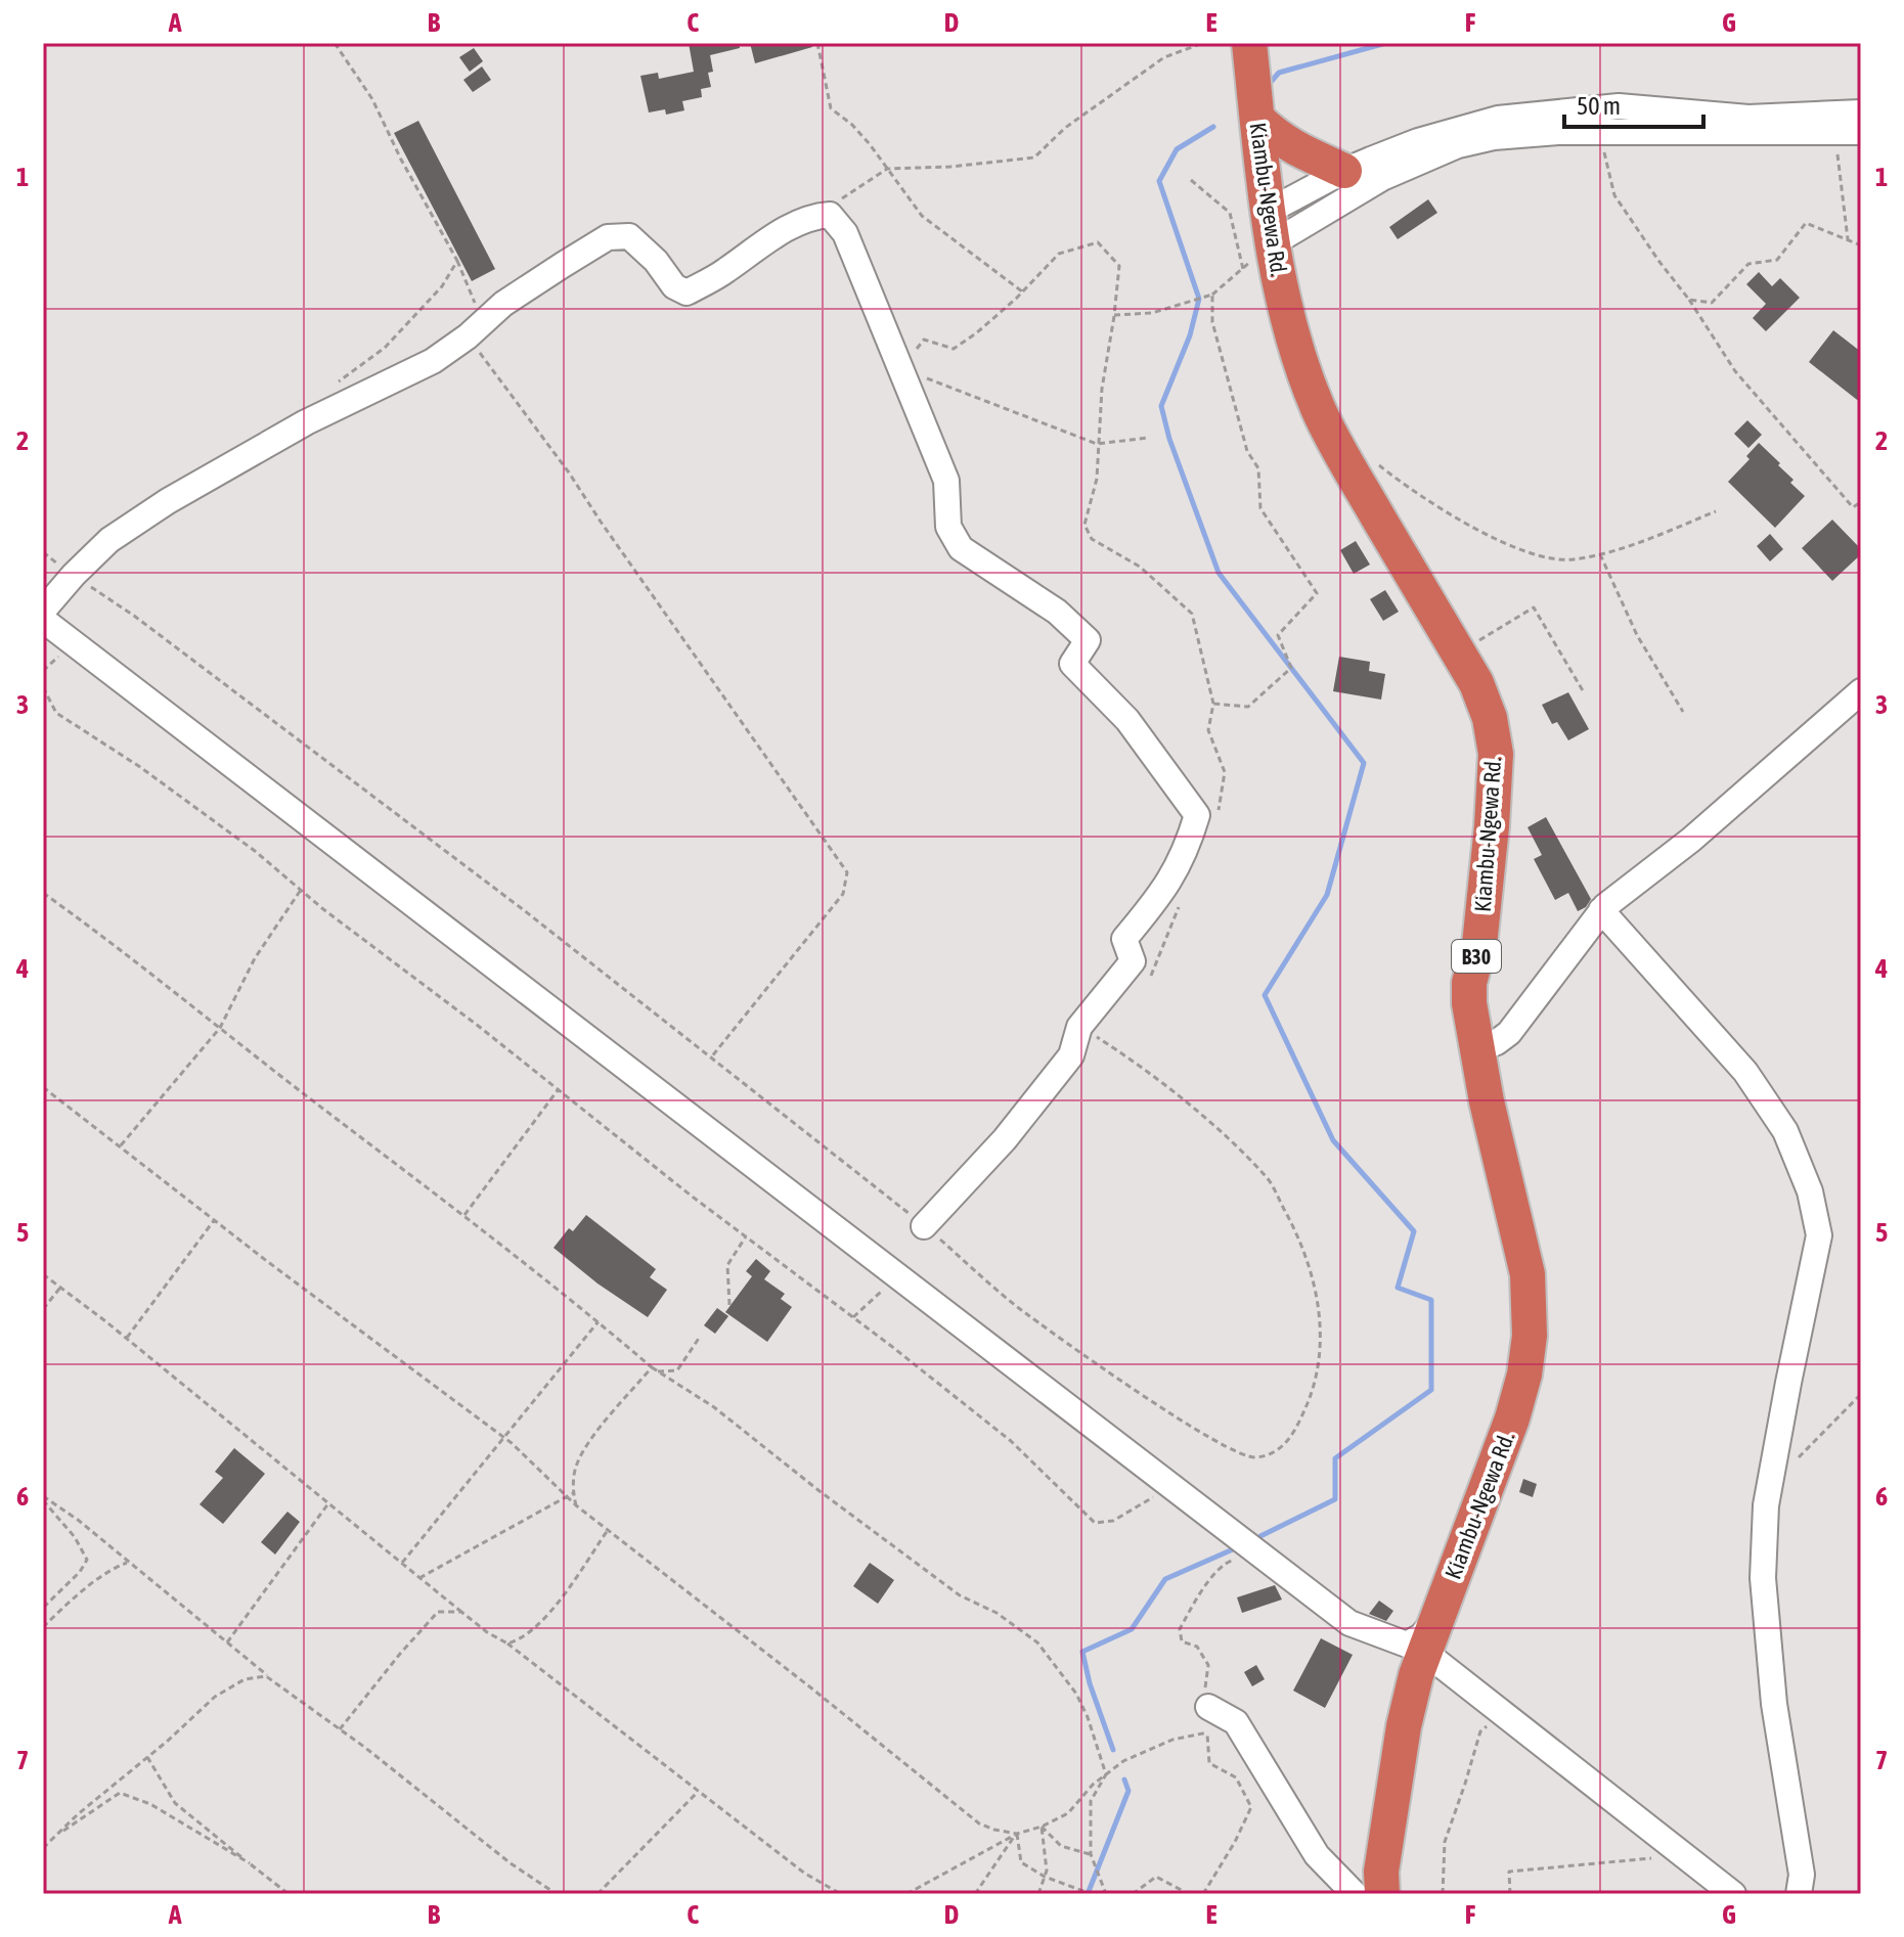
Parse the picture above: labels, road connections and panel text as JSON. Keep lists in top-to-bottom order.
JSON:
{
  "streets": {
    "highway": ["Kiambu-Ngewa Rd.", "B30"]
  },
  "scale_bar": "50 m",
  "grid": {
    "columns": [
      "A",
      "B",
      "C",
      "D",
      "E",
      "F",
      "G"
    ],
    "rows": [
      "1",
      "2",
      "3",
      "4",
      "5",
      "6",
      "7"
    ]
  }
}
